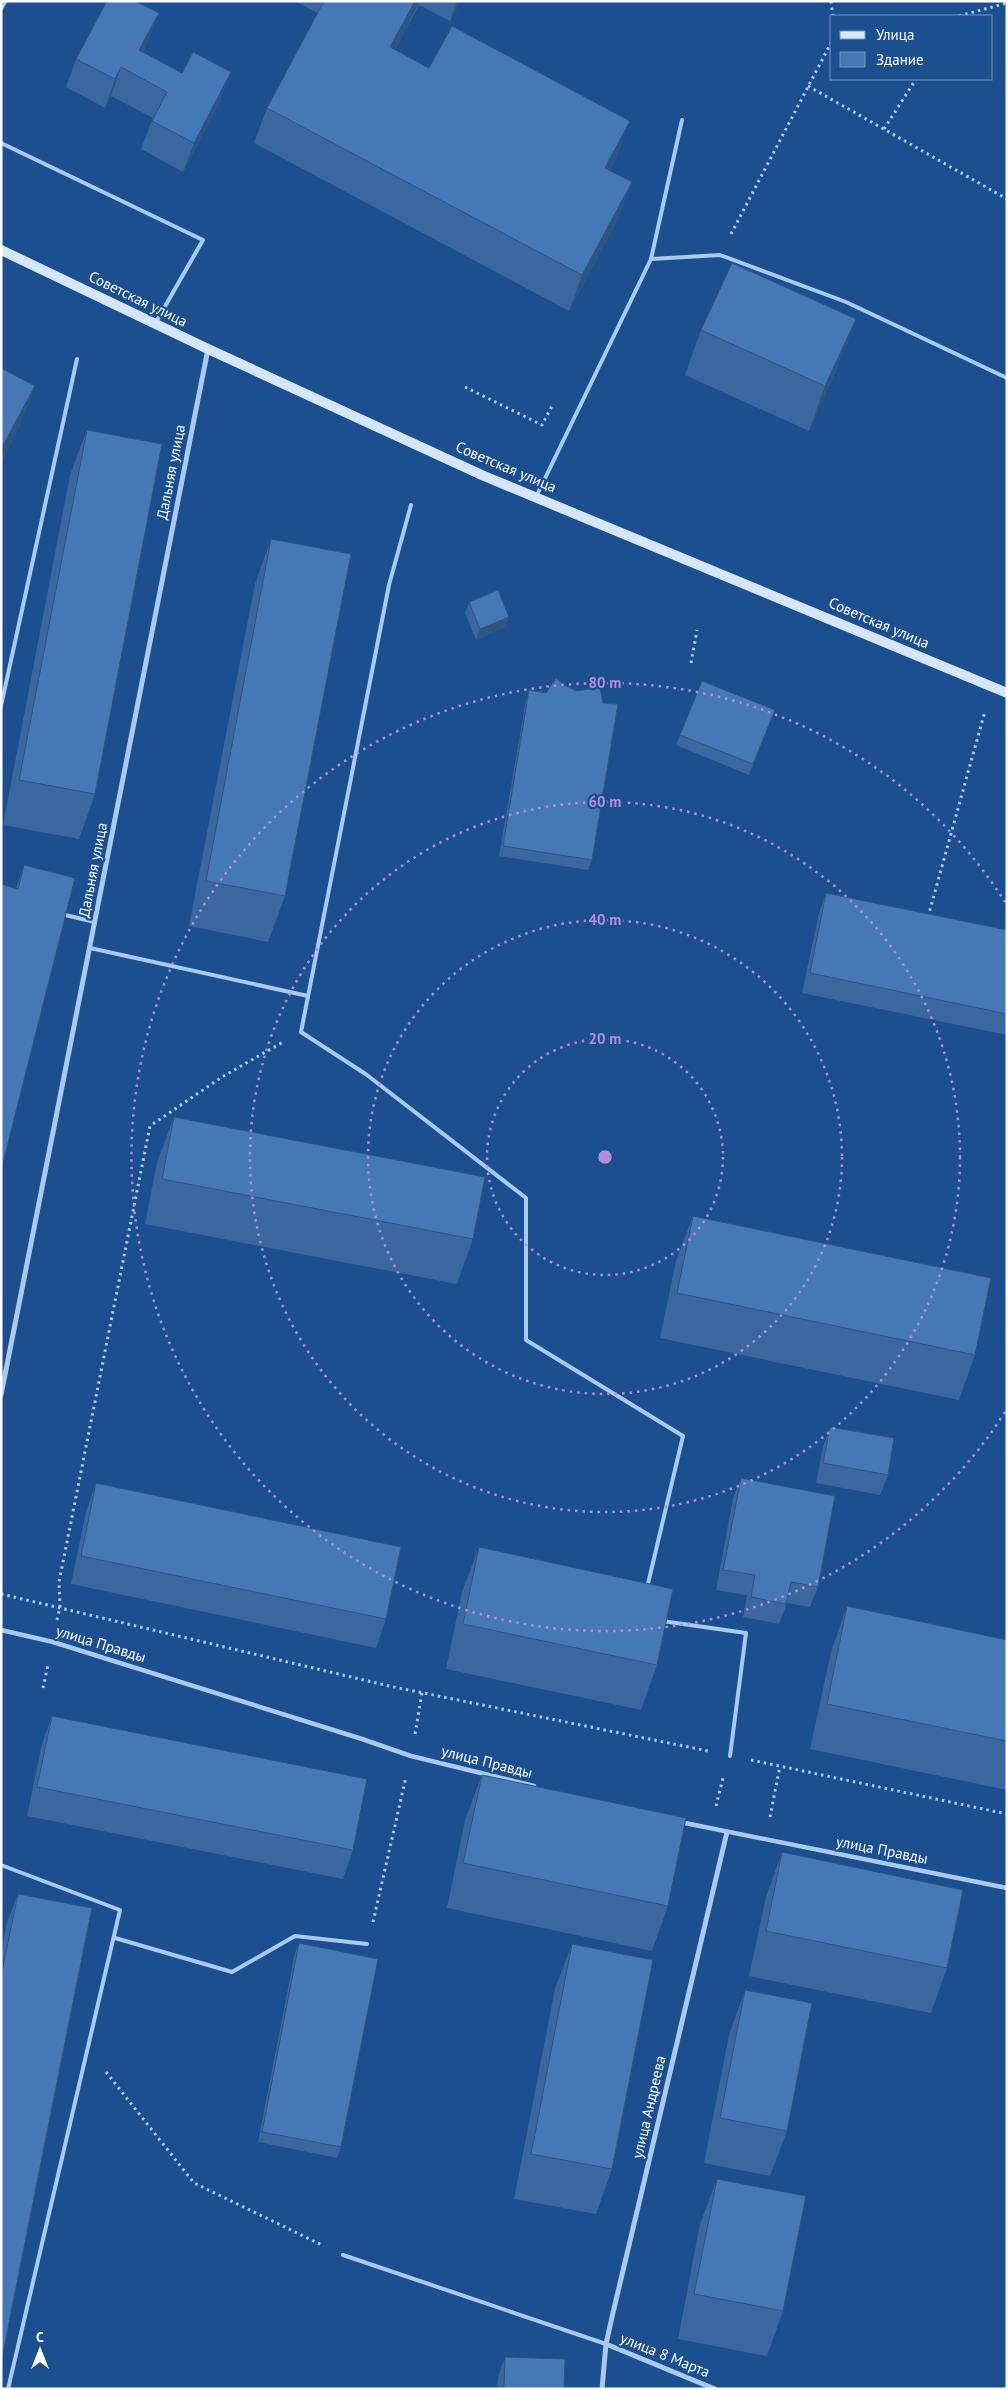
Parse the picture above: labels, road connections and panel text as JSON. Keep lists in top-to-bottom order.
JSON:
{
  "streets": {
    "main road": ["Советская улица"],
    "street": [
      "Дальняя улица",
      "улица Правды",
      "улица Андреева",
      "улица 8 Марта"
    ]
  },
  "crossings": [
    ["Советская улица", "Дальняя улица"],
    ["улица Правды", "улица Андреева"],
    ["улица Андреева", "улица 8 Марта"]
  ],
  "legend": ["Улица", "Здание"],
  "north": "top",
  "rings": [
    "80 m",
    "60 m",
    "40 m",
    "20 m"
  ]
}
